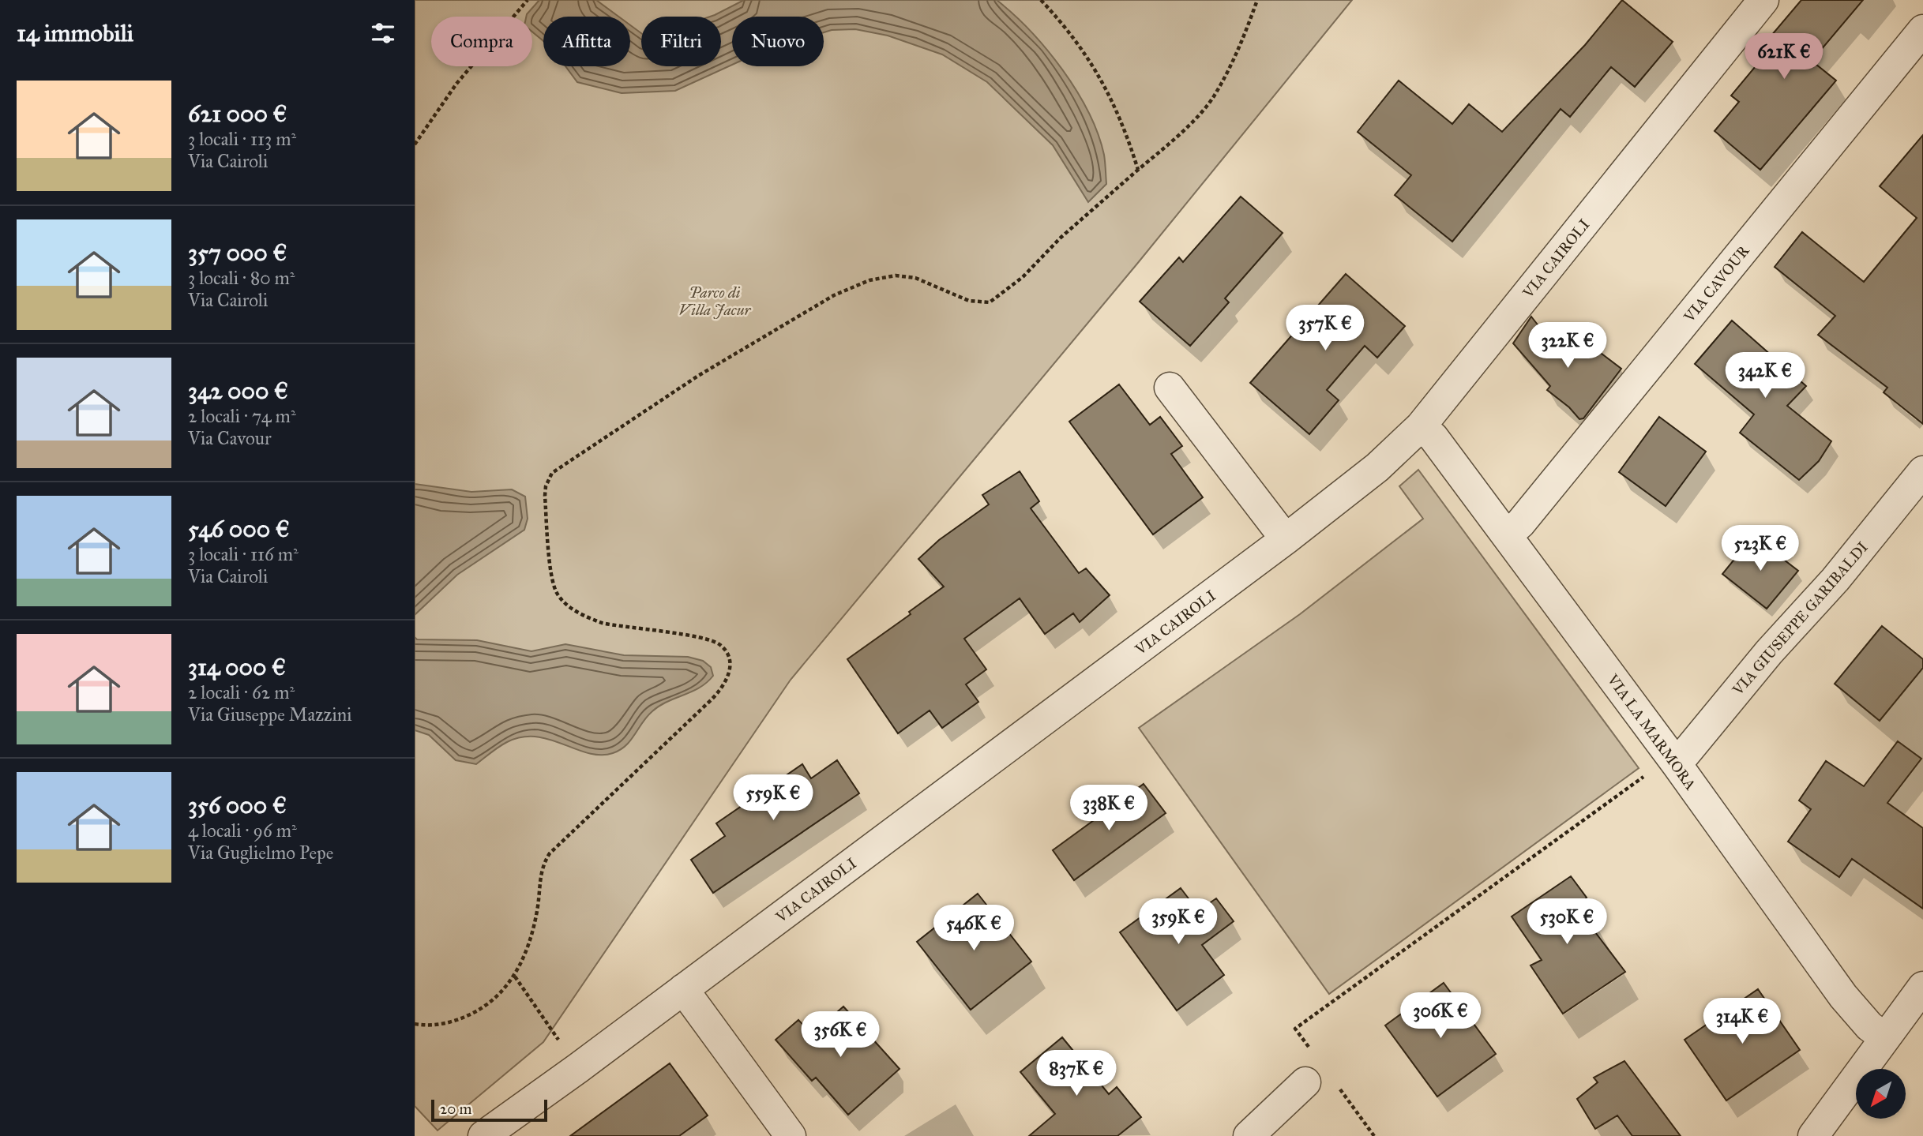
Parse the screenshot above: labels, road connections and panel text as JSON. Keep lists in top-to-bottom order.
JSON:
{
  "streets": {
    "street": [
      "VIA CAIROLI",
      "VIA CAVOUR",
      "VIA GIUSEPPE GARIBALDI",
      "VIA LA MARMORA"
    ]
  },
  "crossings": [
    ["VIA CAIROLI", "VIA LA MARMORA"],
    ["VIA CAVOUR", "VIA LA MARMORA"],
    ["VIA GIUSEPPE GARIBALDI", "VIA LA MARMORA"]
  ],
  "parks": ["Parco di Villa Jacur"],
  "scale_bar": "20 m",
  "north": "bottom left",
  "page": {
    "heading": "14 immobili",
    "chip": [
      "Compra",
      "Affitta",
      "Filtri",
      "Nuovo"
    ],
    "price": [
      "621K €",
      "357K €",
      "322K €",
      "342K €",
      "523K €",
      "559K €",
      "338K €",
      "359K €",
      "530K €",
      "546K €",
      "306K €",
      "314K €",
      "356K €",
      "837K €"
    ],
    "list": [
      {
        "name": "621 000 €",
        "note": "3 locali · 113 m² · Via Cairoli"
      },
      {
        "name": "357 000 €",
        "note": "3 locali · 80 m² · Via Cairoli"
      },
      {
        "name": "342 000 €",
        "note": "2 locali · 74 m² · Via Cavour"
      },
      {
        "name": "546 000 €",
        "note": "3 locali · 116 m² · Via Cairoli"
      },
      {
        "name": "314 000 €",
        "note": "2 locali · 62 m² · Via Giuseppe Mazzini"
      },
      {
        "name": "356 000 €",
        "note": "4 locali · 96 m² · Via Guglielmo Pepe"
      }
    ],
    "scale": "20 m"
  }
}
